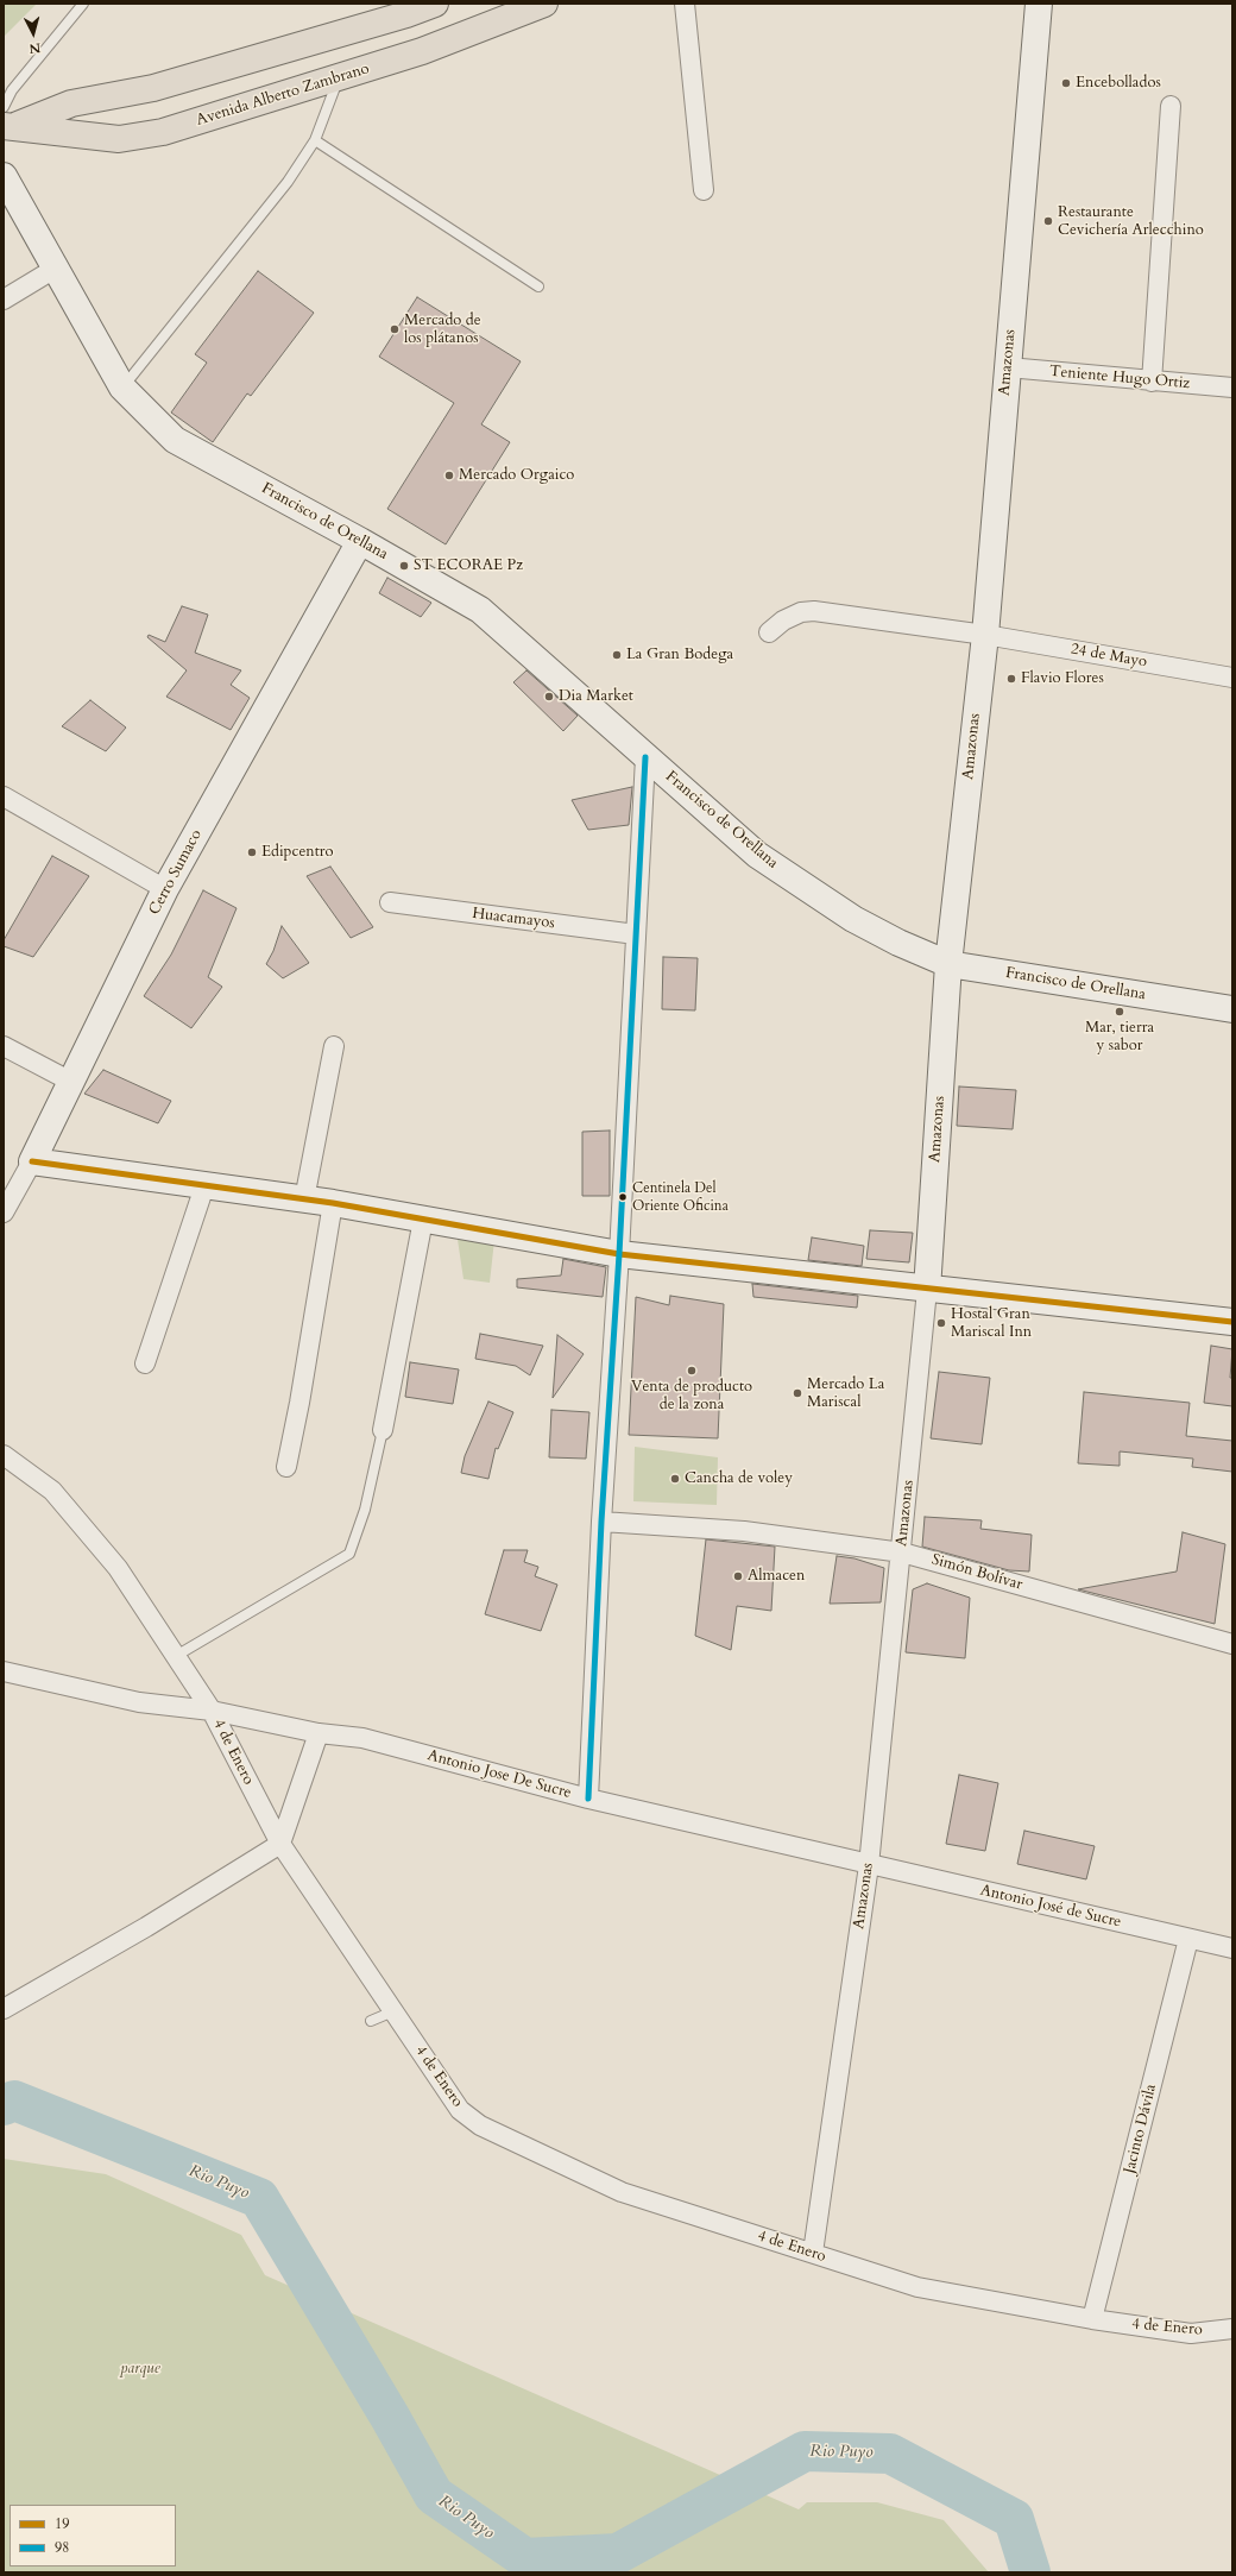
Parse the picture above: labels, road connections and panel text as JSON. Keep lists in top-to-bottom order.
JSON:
{
  "streets": {
    "highway": ["Avenida Alberto Zambrano"],
    "street": [
      "Amazonas",
      "Teniente Hugo Ortiz",
      "Francisco de Orellana",
      "24 de Mayo",
      "Cerro Sumaco",
      "Huacamayos",
      "Simón Bolívar",
      "4 de Enero",
      "Antonio Jose De Sucre",
      "Antonio José de Sucre",
      "Jacinto Dávila"
    ]
  },
  "crossings": [
    ["Amazonas", "Teniente Hugo Ortiz"],
    ["Amazonas", "Francisco de Orellana"],
    ["Amazonas", "24 de Mayo"],
    ["Amazonas", "Simón Bolívar"],
    ["Amazonas", "4 de Enero"],
    ["Amazonas", "Antonio Jose De Sucre"],
    ["Amazonas", "Antonio José de Sucre"],
    ["Francisco de Orellana", "Cerro Sumaco"],
    ["4 de Enero", "Antonio Jose De Sucre"],
    ["4 de Enero", "Jacinto Dávila"],
    ["Antonio Jose De Sucre", "Antonio José de Sucre"],
    ["Antonio José de Sucre", "Jacinto Dávila"]
  ],
  "water": ["Rio Puyo"],
  "parks": ["parque"],
  "places": [
    "Encebollados",
    "Restaurante Cevichería Arlecchino",
    "Mercado de los plátanos",
    "Mercado Orgaico",
    "ST ECORAE Pz",
    "La Gran Bodega",
    "Flavio Flores",
    "Dia Market",
    "Edipcentro",
    "Mar, tierra y sabor",
    "Centinela Del Oriente Oficina",
    "Hostal Gran Mariscal Inn",
    "Venta de producto de la zona",
    "Mercado La Mariscal",
    "Cancha de voley",
    "Almacen"
  ],
  "lines": ["transit line 98", "transit line 19"],
  "legend": ["19", "98"],
  "north": "bottom"
}
